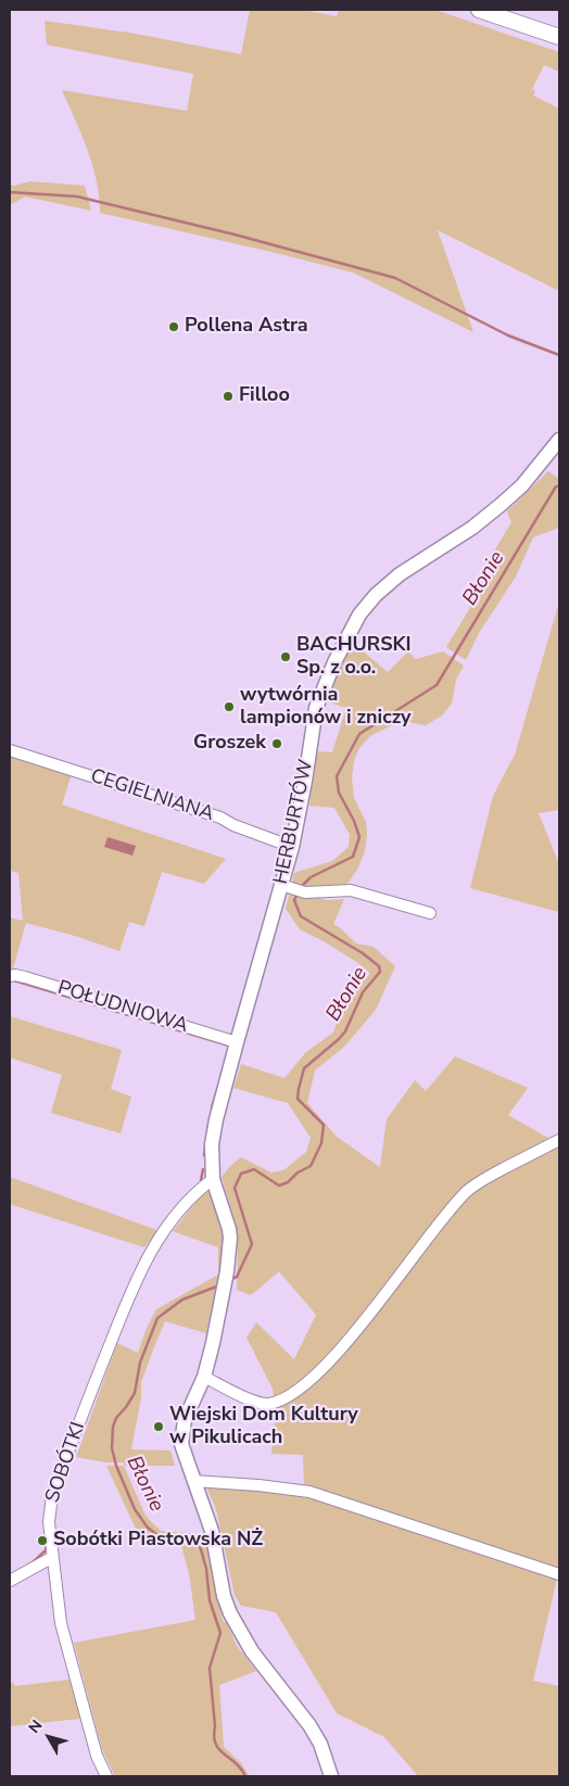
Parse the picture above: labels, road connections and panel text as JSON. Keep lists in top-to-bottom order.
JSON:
{
  "streets": {
    "street": [
      "CEGIELNIANA",
      "HERBURTÓW",
      "POŁUDNIOWA",
      "SOBÓTKI"
    ]
  },
  "crossings": [
    ["CEGIELNIANA", "HERBURTÓW"],
    ["HERBURTÓW", "POŁUDNIOWA"],
    ["HERBURTÓW", "SOBÓTKI"]
  ],
  "water": ["Błonie"],
  "places": [
    "Pollena Astra",
    "Filloo",
    "BACHURSKI Sp. z o.o.",
    "wytwórnia lampionów i zniczy",
    "Groszek",
    "Wiejski Dom Kultury w Pikulicach",
    "Sobótki Piastowska NŻ"
  ],
  "north": "top left"
}
